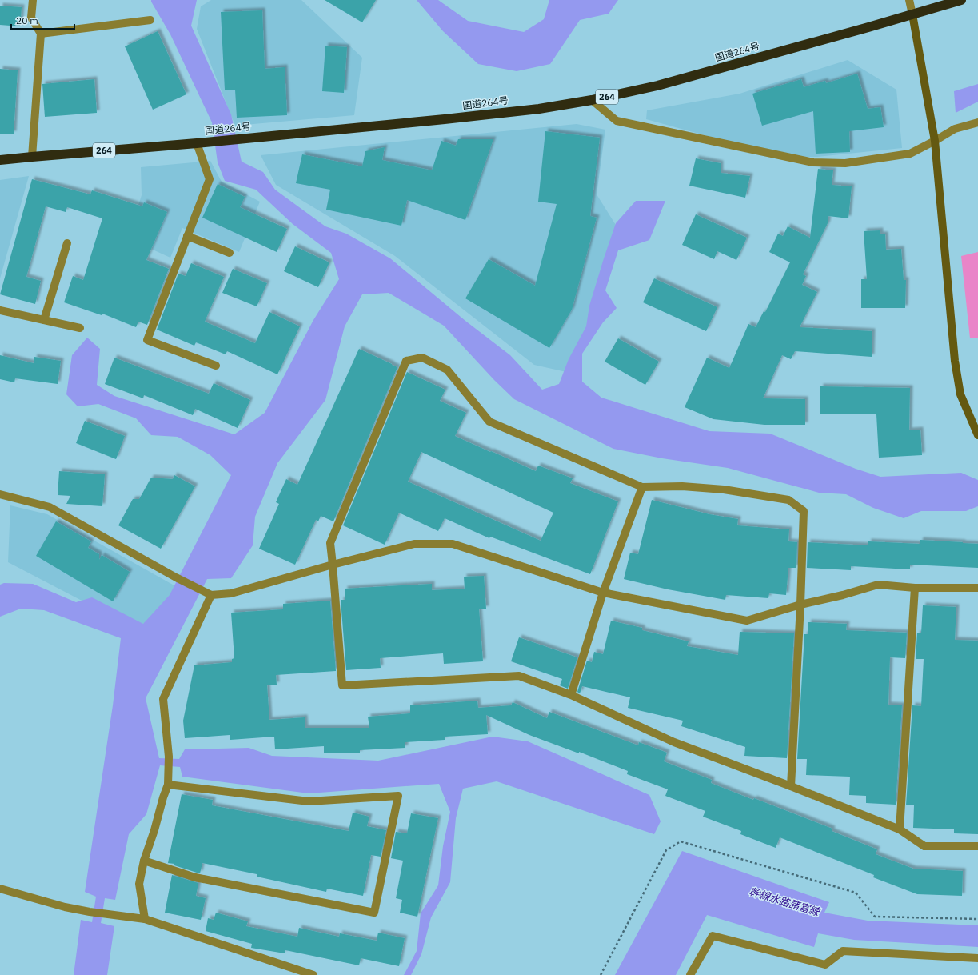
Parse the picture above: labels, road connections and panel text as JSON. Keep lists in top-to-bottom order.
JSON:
{
  "streets": {
    "highway": ["国道264号", "264"]
  },
  "water": ["幹線水路諸富線"],
  "scale_bar": "20 m"
}
